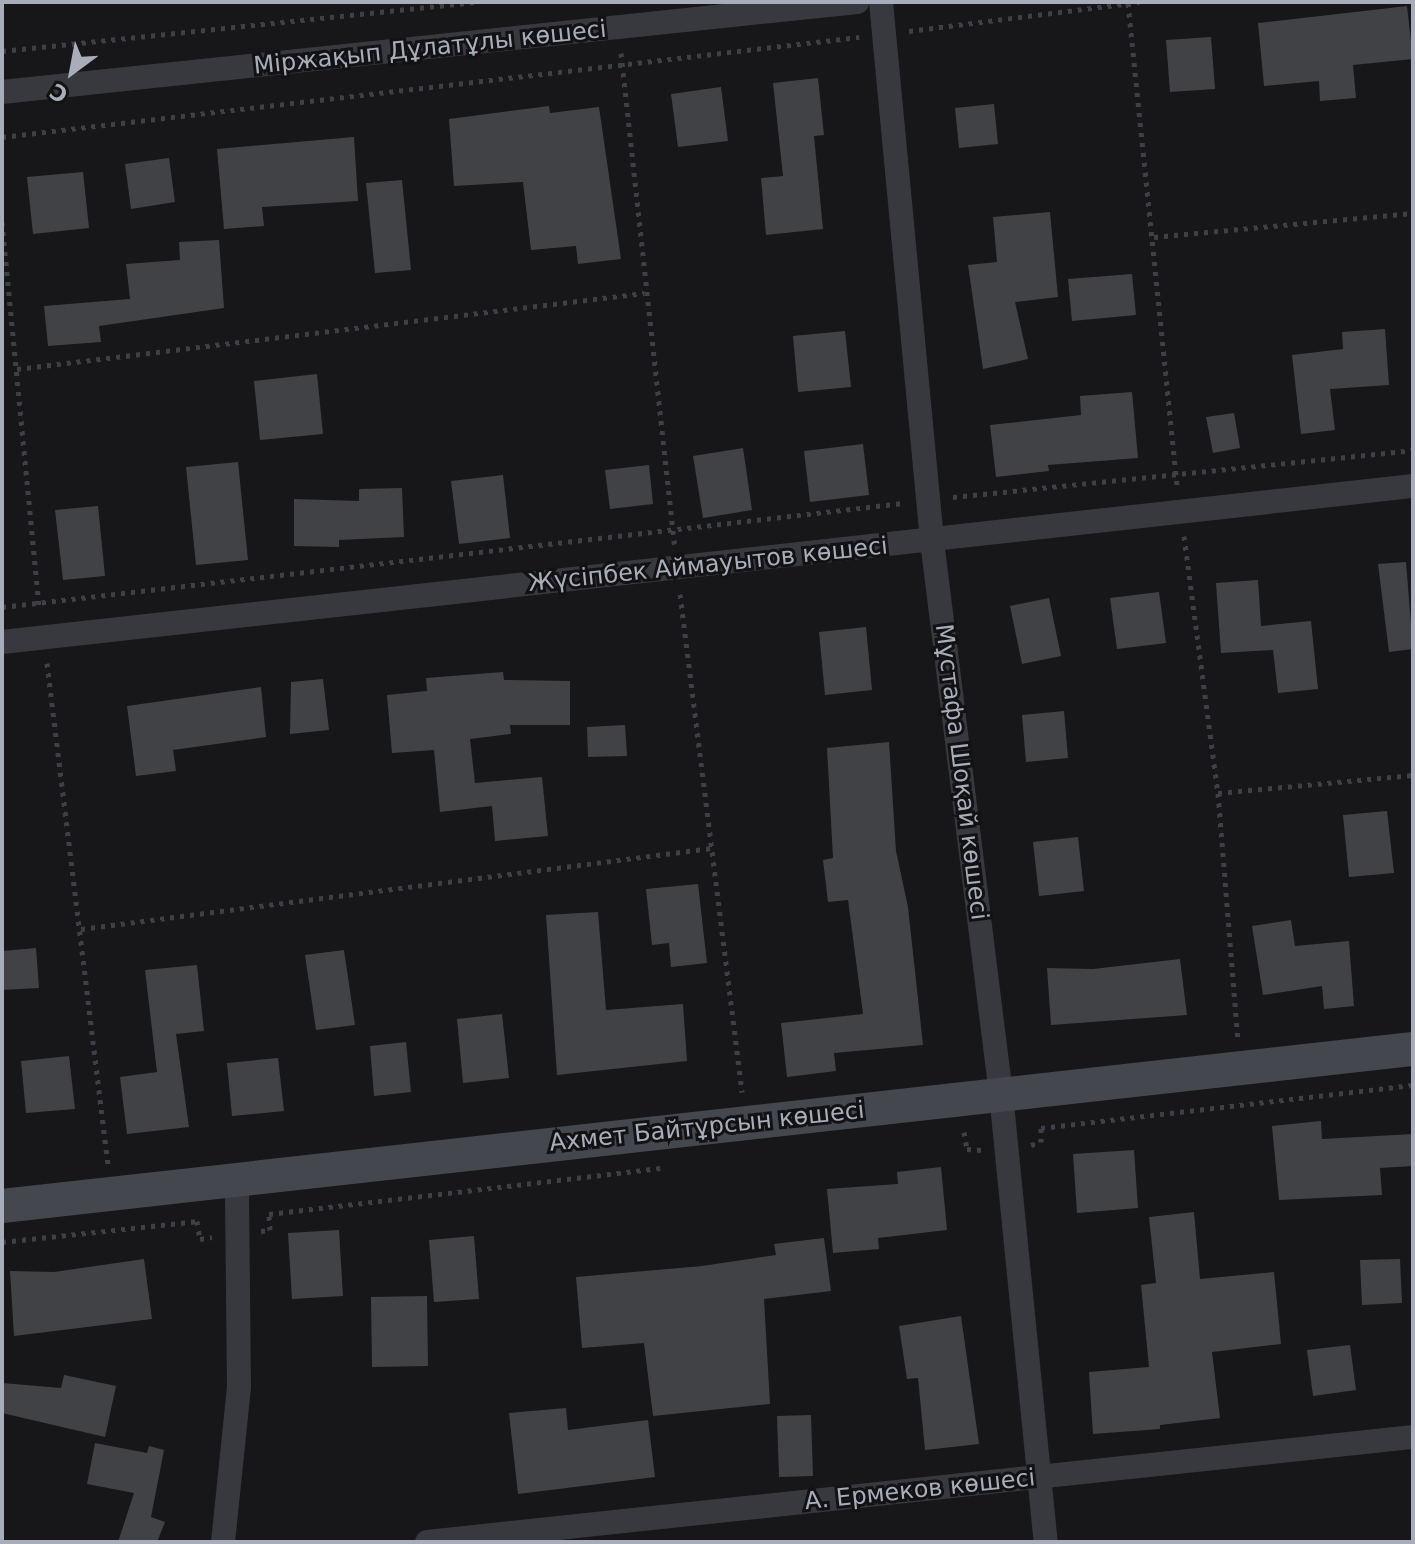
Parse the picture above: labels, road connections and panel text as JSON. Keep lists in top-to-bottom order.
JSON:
{
  "streets": {
    "street": [
      "Міржақып Дұлатұлы көшесі",
      "Жүсіпбек Аймауытов көшесі",
      "Мұстафа Шоқай көшесі",
      "Ахмет Байтұрсын көшесі",
      "А. Ермеков көшесі"
    ]
  },
  "crossings": [
    ["Жүсіпбек Аймауытов көшесі", "Мұстафа Шоқай көшесі"],
    ["Мұстафа Шоқай көшесі", "Ахмет Байтұрсын көшесі"],
    ["Мұстафа Шоқай көшесі", "А. Ермеков көшесі"]
  ],
  "north": "bottom left"
}
